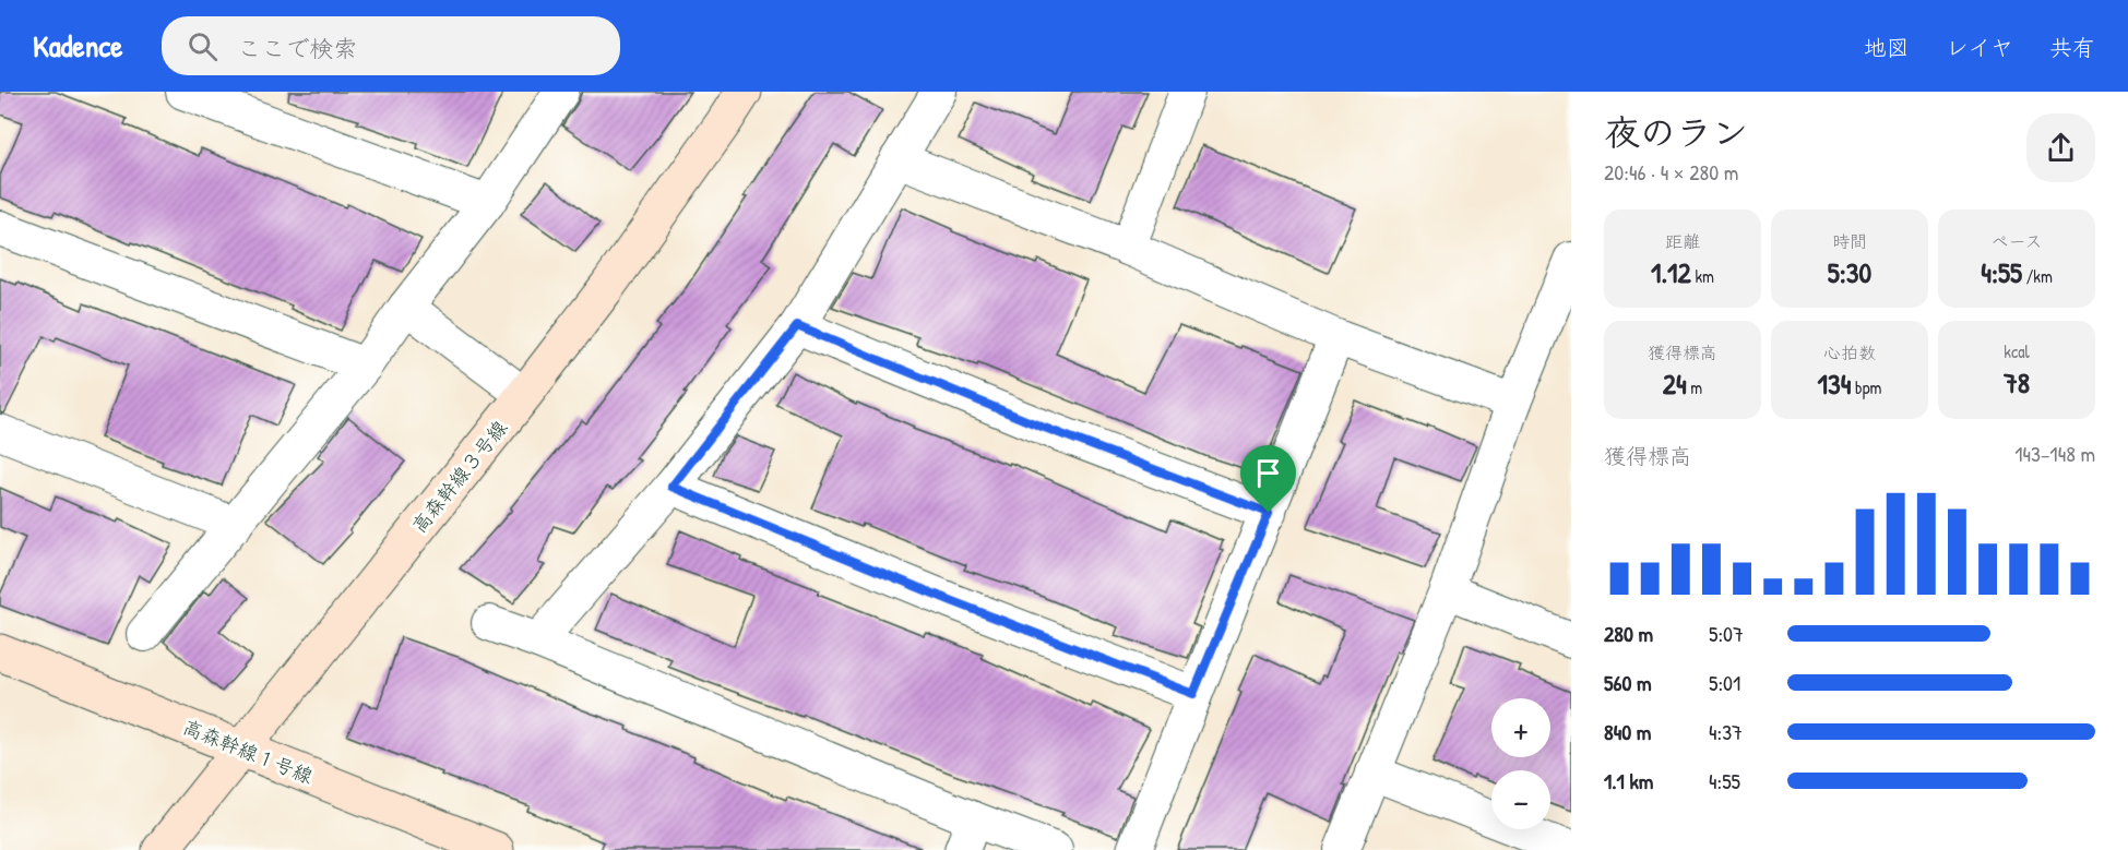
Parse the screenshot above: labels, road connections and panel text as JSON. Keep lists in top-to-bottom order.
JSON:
{
  "streets": {
    "street": ["高森幹線３号線", "高森幹線１号線"]
  },
  "crossings": [
    ["高森幹線３号線", "高森幹線１号線"]
  ],
  "page": {
    "header": "Kadence",
    "search": "ここで検索",
    "nav": ["地図", "レイヤ", "共有"],
    "heading": ["夜のラン", "20:46 · 4 × 280 m"],
    "stats": [
      ["距離", "1.12 km"],
      ["時間", "5:30"],
      ["ペース", "4:55 /km"],
      ["獲得標高", "24 m"],
      ["心拍数", "134 bpm"],
      ["kcal", "78"]
    ],
    "chart": ["獲得標高", "143–148 m"],
    "list": [
      {
        "name": "280 m",
        "note": "5:07"
      },
      {
        "name": "560 m",
        "note": "5:01"
      },
      {
        "name": "840 m",
        "note": "4:37"
      },
      {
        "name": "1.1 km",
        "note": "4:55"
      }
    ],
    "map_buttons": ["+", "−"]
  }
}
